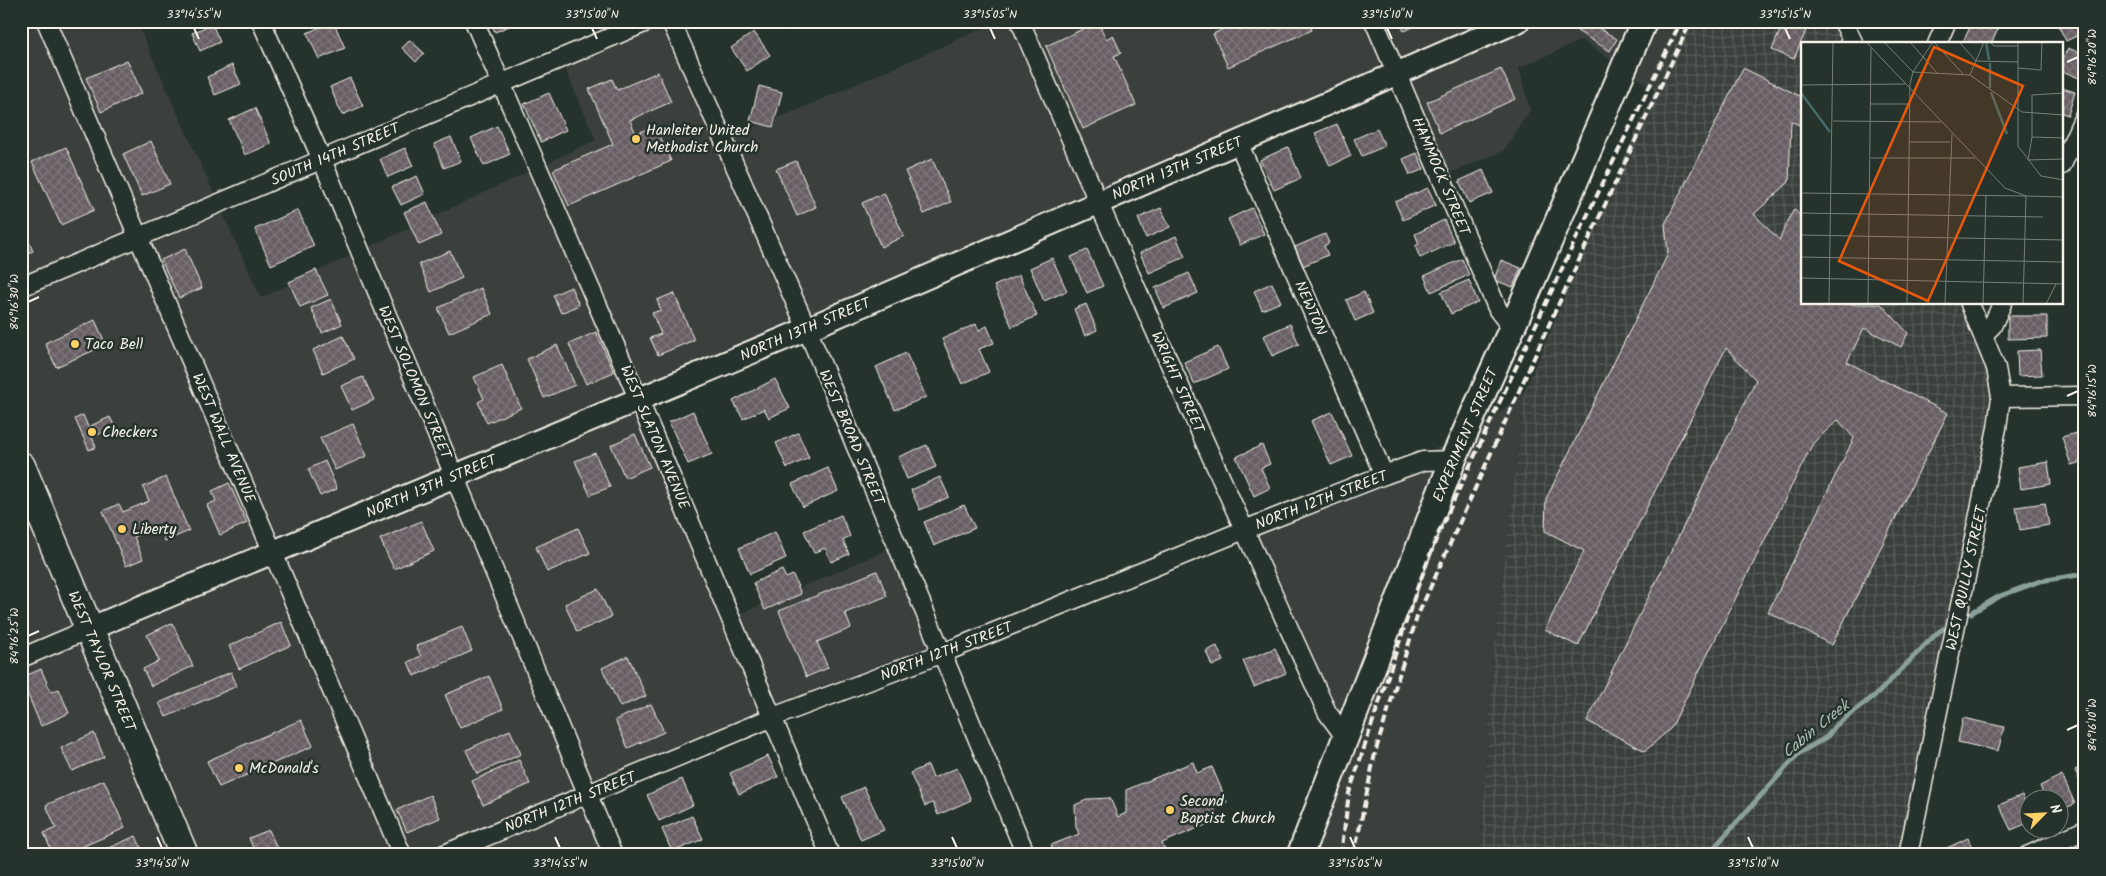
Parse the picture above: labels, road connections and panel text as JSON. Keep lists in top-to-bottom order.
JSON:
{
  "streets": {
    "main road": ["EXPERIMENT STREET", "WEST TAYLOR STREET"],
    "street": [
      "SOUTH 14TH STREET",
      "NORTH 13TH STREET",
      "HAMMOCK STREET",
      "NEWTON",
      "WEST SOLOMON STREET",
      "WRIGHT STREET",
      "WEST SLATON AVENUE",
      "WEST BROAD STREET",
      "WEST WALL AVENUE",
      "NORTH 12TH STREET",
      "WEST QUILLY STREET"
    ]
  },
  "crossings": [
    ["SOUTH 14TH STREET", "WEST SOLOMON STREET"],
    ["SOUTH 14TH STREET", "WEST SLATON AVENUE"],
    ["SOUTH 14TH STREET", "WEST WALL AVENUE"],
    ["NORTH 13TH STREET", "HAMMOCK STREET"],
    ["NORTH 13TH STREET", "NEWTON"],
    ["NORTH 13TH STREET", "WEST SOLOMON STREET"],
    ["NORTH 13TH STREET", "WRIGHT STREET"],
    ["NORTH 13TH STREET", "WEST SLATON AVENUE"],
    ["NORTH 13TH STREET", "WEST BROAD STREET"],
    ["NORTH 13TH STREET", "WEST WALL AVENUE"],
    ["NORTH 13TH STREET", "WEST TAYLOR STREET"],
    ["HAMMOCK STREET", "EXPERIMENT STREET"],
    ["NEWTON", "NORTH 12TH STREET"],
    ["WEST SOLOMON STREET", "NORTH 12TH STREET"],
    ["WRIGHT STREET", "EXPERIMENT STREET"],
    ["WRIGHT STREET", "NORTH 12TH STREET"],
    ["EXPERIMENT STREET", "NORTH 12TH STREET"],
    ["WEST SLATON AVENUE", "NORTH 12TH STREET"],
    ["WEST BROAD STREET", "NORTH 12TH STREET"]
  ],
  "water": ["Cabin Creek"],
  "places": [
    "Hanleiter United Methodist Church",
    "Taco Bell",
    "Checkers",
    "Liberty",
    "McDonald's",
    "Second Baptist Church"
  ],
  "north": "top right",
  "coordinates": [
    "33°14'55\"N",
    "33°15'00\"N",
    "33°15'05\"N",
    "33°15'10\"N",
    "33°15'15\"N",
    "84°16'20\"W",
    "84°16'30\"W",
    "84°16'15\"W",
    "84°16'25\"W",
    "84°16'10\"W",
    "33°14'50\"N"
  ]
}
